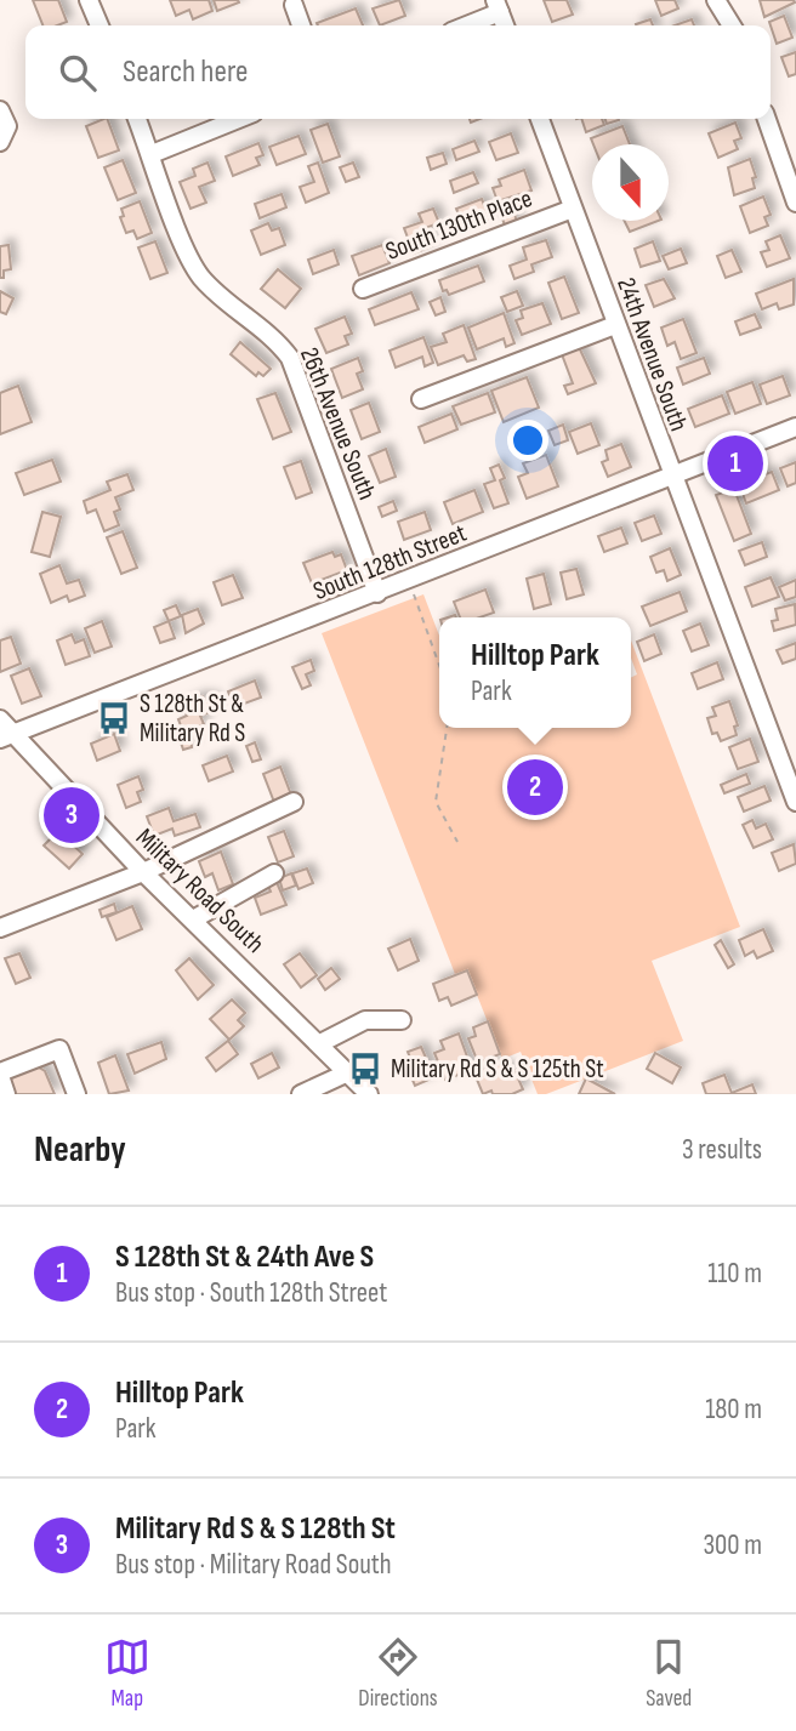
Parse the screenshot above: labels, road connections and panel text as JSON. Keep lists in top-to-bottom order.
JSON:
{
  "streets": {
    "street": [
      "South 130th Place",
      "24th Avenue South",
      "26th Avenue South",
      "South 128th Street",
      "Military Road South"
    ]
  },
  "crossings": [
    ["South 130th Place", "24th Avenue South"],
    ["24th Avenue South", "South 128th Street"],
    ["26th Avenue South", "South 128th Street"],
    ["South 128th Street", "Military Road South"]
  ],
  "places": {
    "bus stop": ["S 128th St & Military Rd S", "Military Rd S & S 125th St"]
  },
  "north": "bottom",
  "page": {
    "search": "Search here",
    "pins": ["1", "2", "3"],
    "popup": ["Hilltop Park", "Park"],
    "heading": ["Nearby", "3 results"],
    "list": [
      {
        "mark": "1",
        "name": "S 128th St & 24th Ave S",
        "note": "Bus stop · South 128th Street",
        "value": "110 m"
      },
      {
        "mark": "2",
        "name": "Hilltop Park",
        "note": "Park",
        "value": "180 m"
      },
      {
        "mark": "3",
        "name": "Military Rd S & S 128th St",
        "note": "Bus stop · Military Road South",
        "value": "300 m"
      }
    ],
    "nav": ["Map", "Directions", "Saved"]
  }
}
